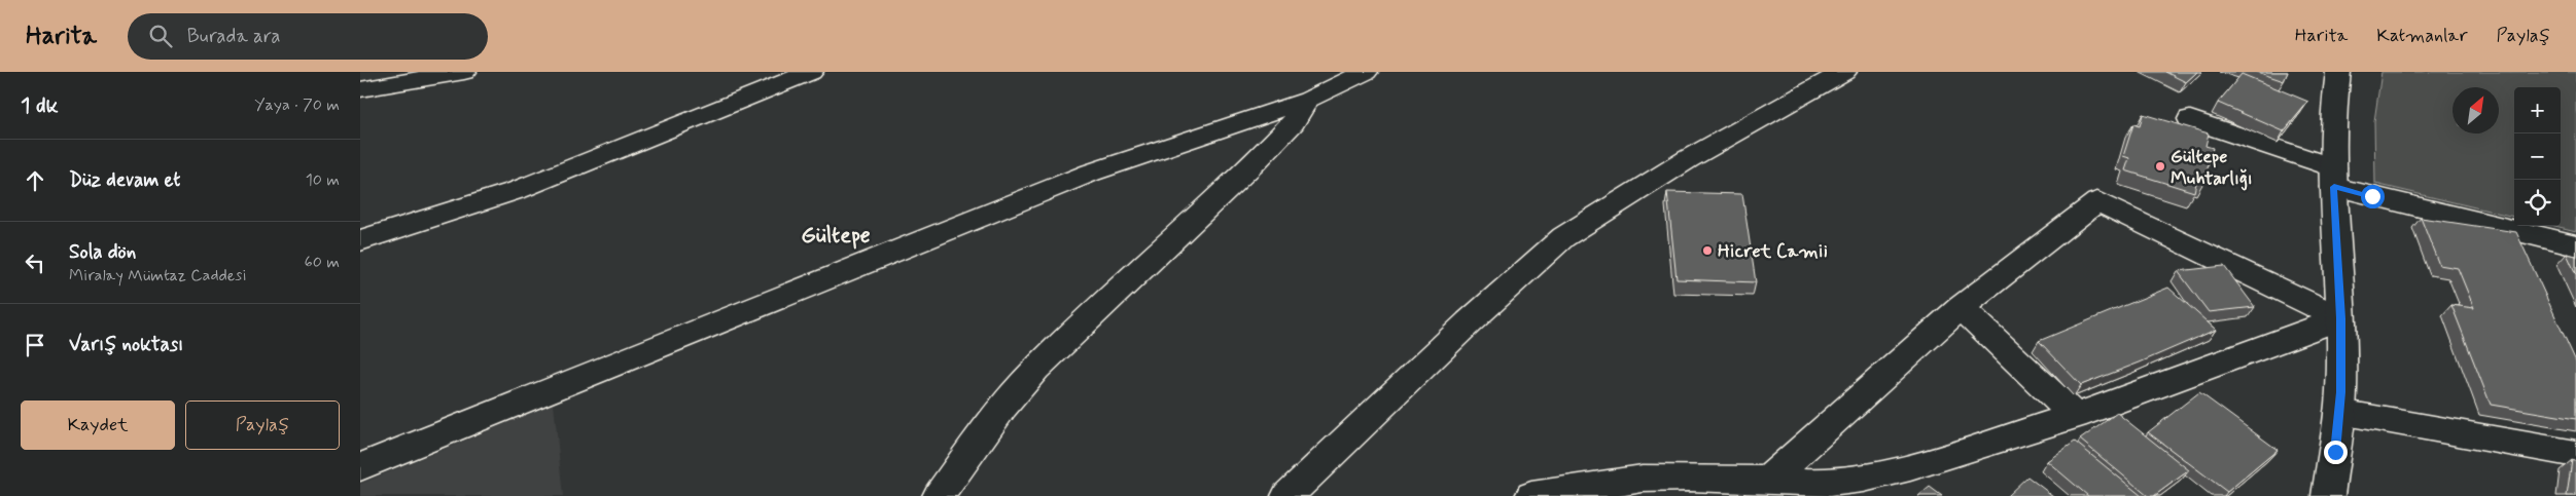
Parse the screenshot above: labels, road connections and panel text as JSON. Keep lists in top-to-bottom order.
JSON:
{
  "districts": ["Gültepe"],
  "places": ["Gültepe Muhtarlığı", "Hicret Camii"],
  "north": "top right",
  "page": {
    "header": "Harita",
    "search": "Burada ara",
    "nav": ["Harita", "Katmanlar", "Paylaş"],
    "heading": ["1 dk", "Yaya · 70 m"],
    "map_buttons": ["+", "−"],
    "list": [
      ["Düz devam et", "10 m"],
      ["Sola dön", "Miralay Mümtaz Caddesi", "60 m"],
      "Varış noktası"
    ],
    "buttons": ["Kaydet", "Paylaş"]
  }
}
